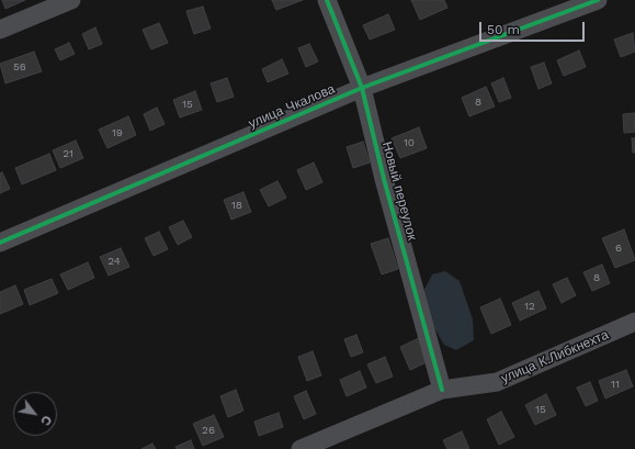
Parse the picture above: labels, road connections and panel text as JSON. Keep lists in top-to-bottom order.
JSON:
{
  "streets": {
    "street": ["улица Чкалова", "Новый переулок", "улица К.Либкнехта"]
  },
  "crossings": [
    ["улица Чкалова", "Новый переулок"],
    ["Новый переулок", "улица К.Либкнехта"]
  ],
  "house_numbers": [
    "56",
    "8",
    "15",
    "19",
    "10",
    "21",
    "18",
    "6",
    "24",
    "8",
    "12",
    "11",
    "15",
    "26"
  ],
  "scale_bar": "50 m",
  "north": "bottom right"
}
